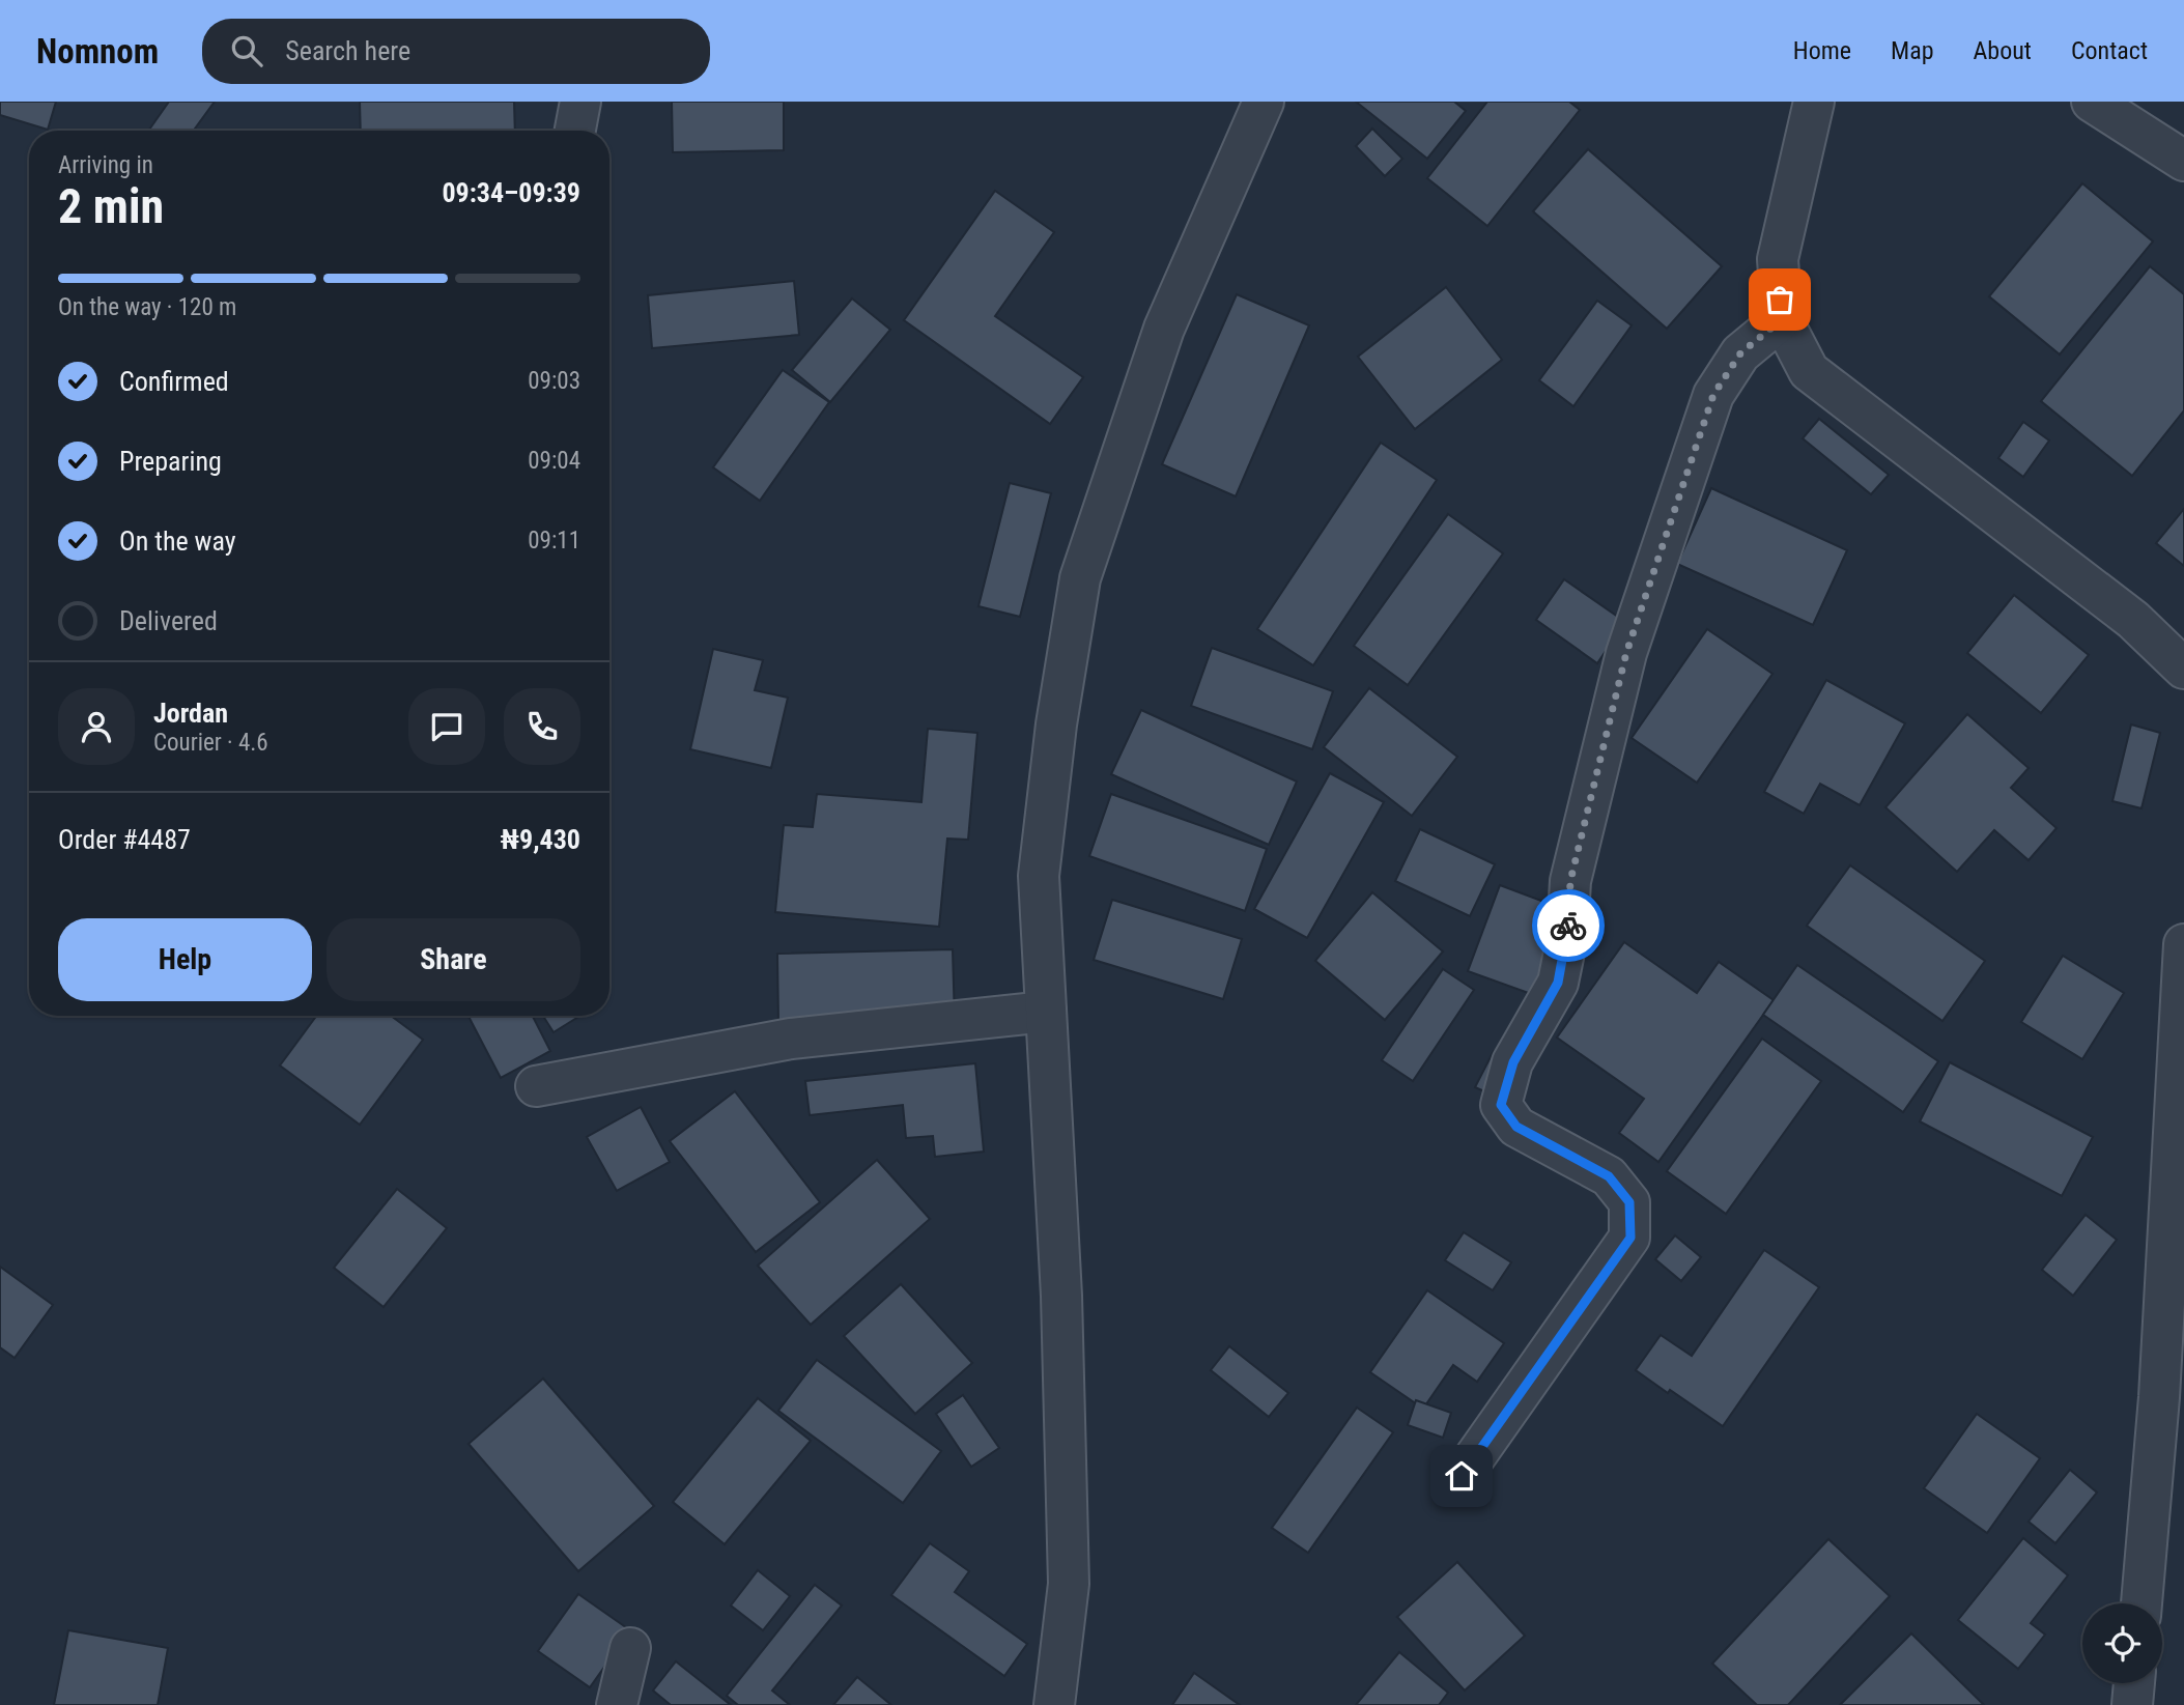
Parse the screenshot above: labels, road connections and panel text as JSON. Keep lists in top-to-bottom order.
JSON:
{
  "page": {
    "header": "Nomnom",
    "search": "Search here",
    "nav": [
      "Home",
      "Map",
      "About",
      "Contact"
    ],
    "heading": ["2 min", "Arriving in", "09:34–09:39"],
    "panel": [
      "Jordan",
      "Courier · 4.6",
      "Order #4487",
      "₦9,430"
    ],
    "bar": "On the way · 120 m",
    "list": [
      ["Confirmed", "09:03"],
      ["Preparing", "09:04"],
      ["On the way", "09:11"],
      "Delivered"
    ],
    "buttons": ["Help", "Share"]
  }
}
